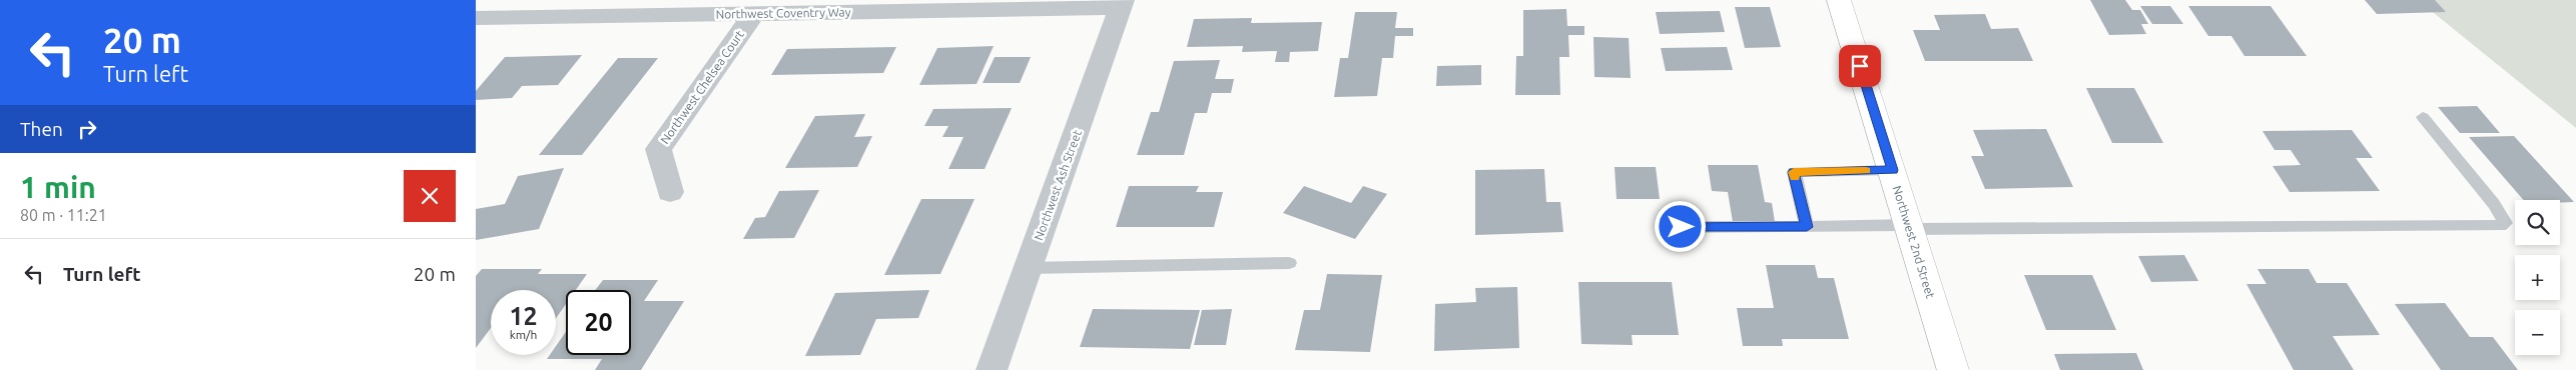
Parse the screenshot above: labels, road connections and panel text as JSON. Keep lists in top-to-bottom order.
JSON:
{
  "streets": {
    "main road": ["Northwest 2nd Street"],
    "street": ["Northwest Coventry Way", "Northwest Chelsea Court", "Northwest Ash Street"]
  },
  "crossings": [
    ["Northwest Coventry Way", "Northwest Chelsea Court"],
    ["Northwest Coventry Way", "Northwest Ash Street"]
  ],
  "page": {
    "turn": ["20 m", "Turn left"],
    "then": "Then",
    "heading": ["1 min", "80 m · 11:21"],
    "map_buttons": ["+", "−"],
    "list": [
      {
        "name": "Turn left",
        "value": "20 m"
      }
    ],
    "speed": "12 km/h",
    "limit": "20"
  }
}
